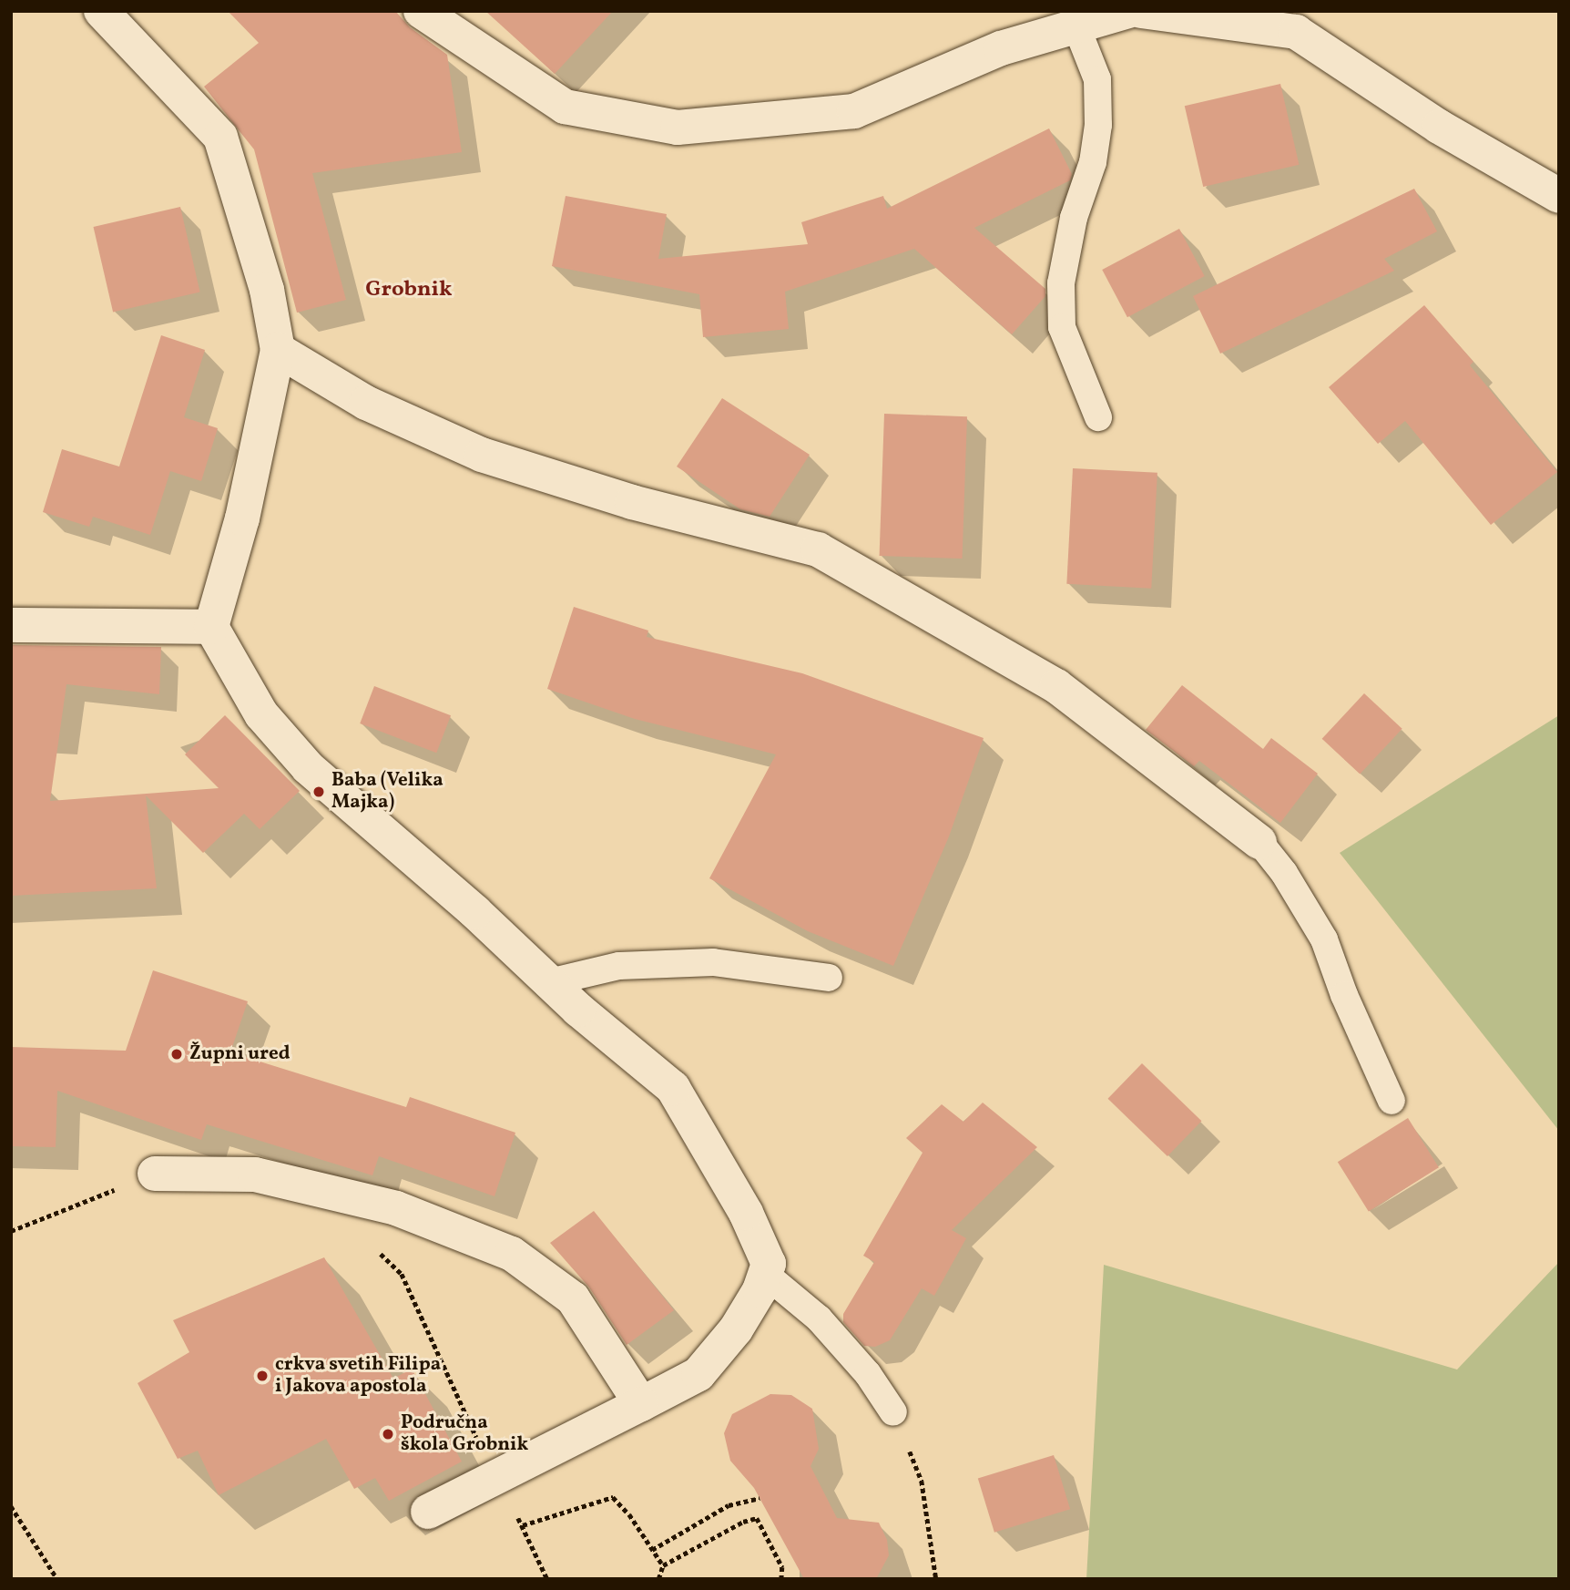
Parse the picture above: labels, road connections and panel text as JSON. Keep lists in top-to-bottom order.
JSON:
{
  "districts": ["Grobnik"],
  "places": [
    "Baba (Velika Majka)",
    "Župni ured",
    "crkva svetih Filipa i Jakova apostola",
    "Područna škola Grobnik"
  ]
}
